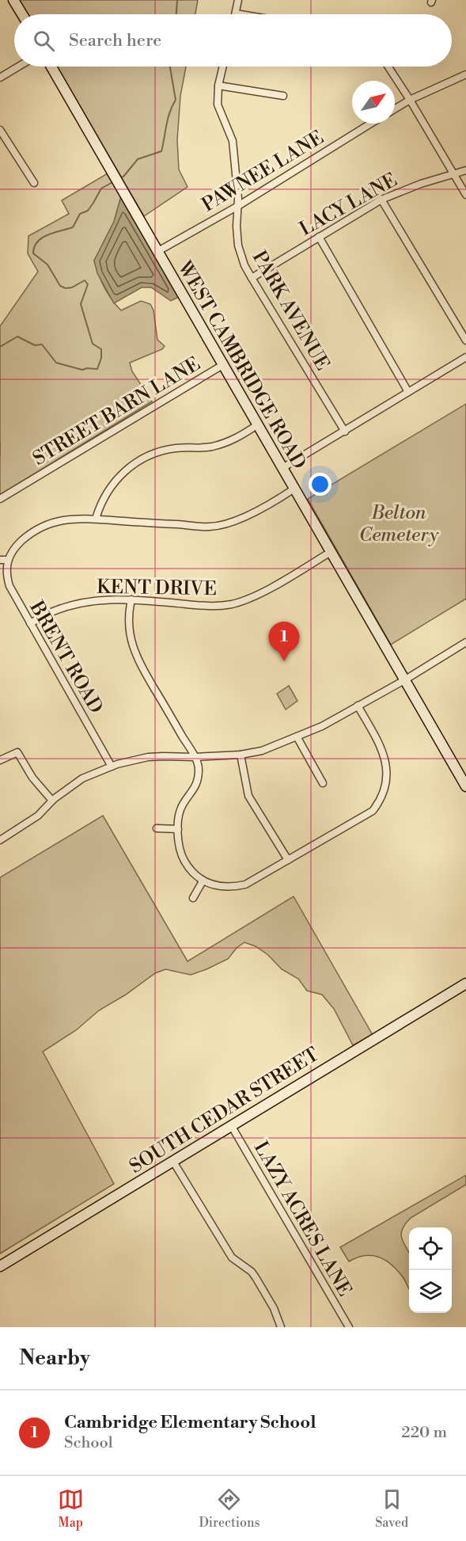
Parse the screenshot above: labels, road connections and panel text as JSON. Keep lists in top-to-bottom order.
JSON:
{
  "streets": {
    "street": [
      "PAWNEE LANE",
      "LACY LANE",
      "PARK AVENUE",
      "WEST CAMBRIDGE ROAD",
      "STREET BARN LANE",
      "KENT DRIVE",
      "BRENT ROAD",
      "SOUTH CEDAR STREET",
      "LAZY ACRES LANE"
    ]
  },
  "crossings": [
    ["PAWNEE LANE", "PARK AVENUE"],
    ["PAWNEE LANE", "WEST CAMBRIDGE ROAD"],
    ["LACY LANE", "PARK AVENUE"],
    ["WEST CAMBRIDGE ROAD", "STREET BARN LANE"],
    ["WEST CAMBRIDGE ROAD", "KENT DRIVE"],
    ["KENT DRIVE", "BRENT ROAD"],
    ["SOUTH CEDAR STREET", "LAZY ACRES LANE"]
  ],
  "parks": ["Belton Cemetery"],
  "north": "top right",
  "page": {
    "search": "Search here",
    "pins": "1",
    "heading": "Nearby",
    "list": [
      {
        "mark": "1",
        "name": "Cambridge Elementary School",
        "note": "School",
        "value": "220 m"
      }
    ],
    "nav": ["Map", "Directions", "Saved"]
  }
}
